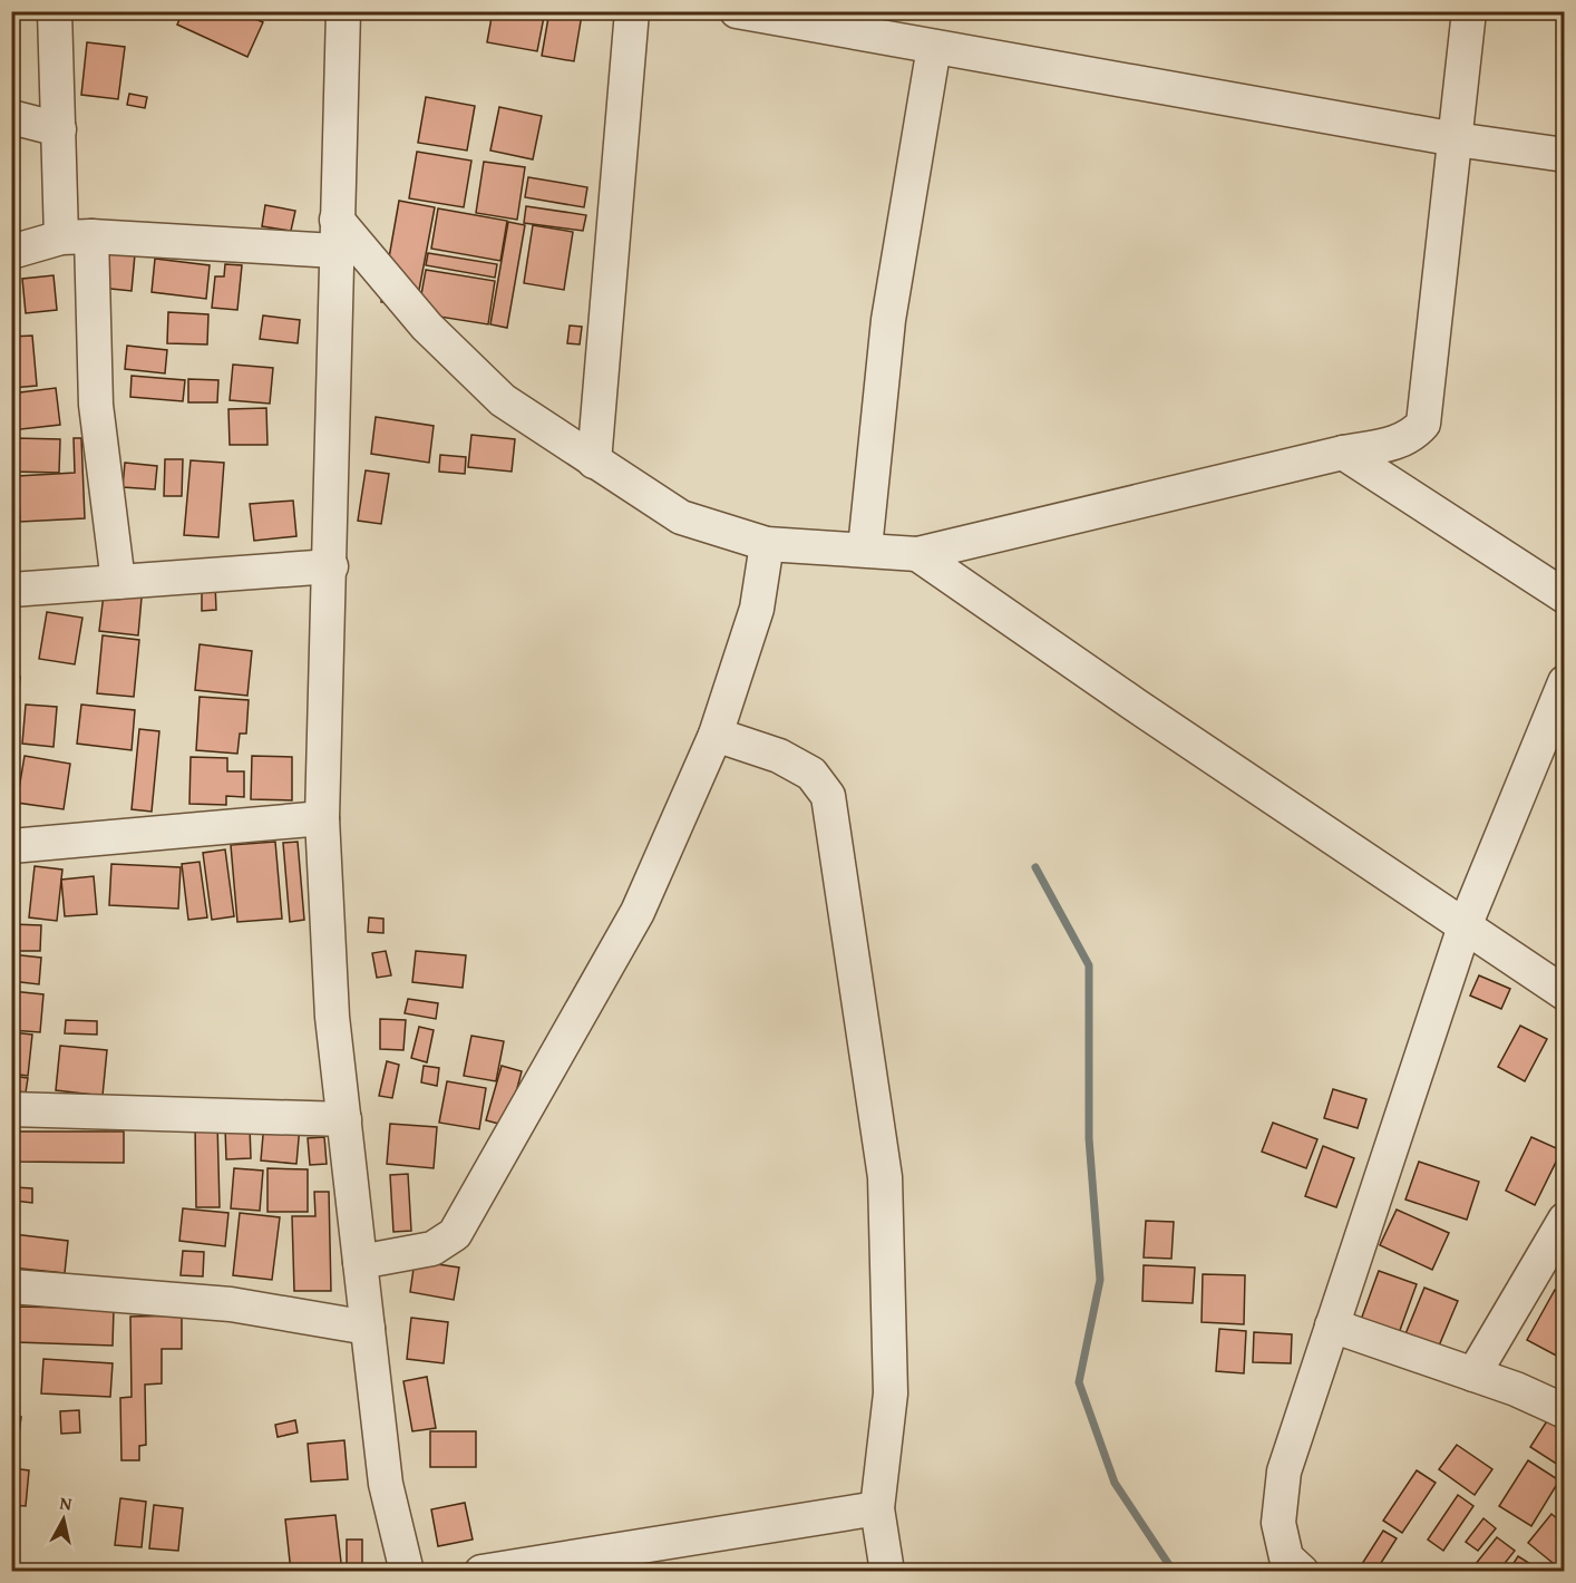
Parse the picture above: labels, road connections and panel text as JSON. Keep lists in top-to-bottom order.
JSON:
{
  "north": "top"
}
